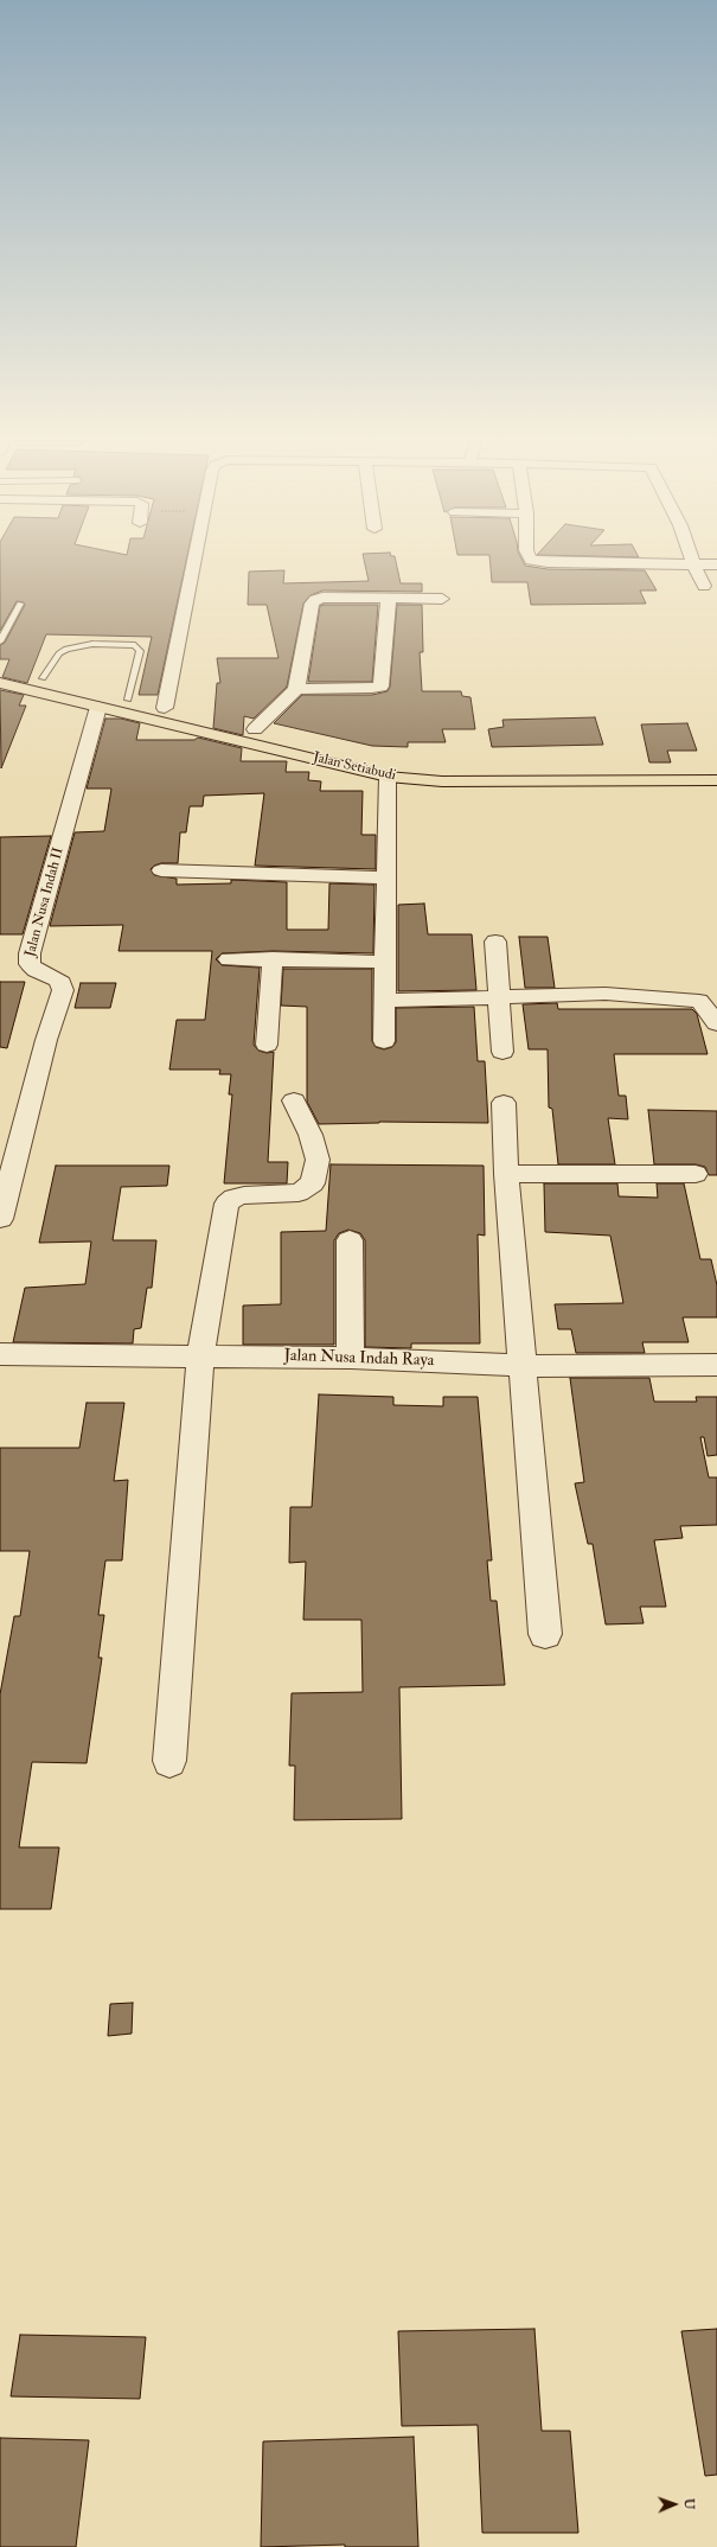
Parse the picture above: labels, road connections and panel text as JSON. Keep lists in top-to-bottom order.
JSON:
{
  "streets": {
    "main road": ["Jalan Setiabudi"],
    "street": ["Jalan Nusa Indah II", "Jalan Nusa Indah Raya"]
  },
  "crossings": [
    ["Jalan Setiabudi", "Jalan Nusa Indah II"]
  ],
  "north": "right"
}
